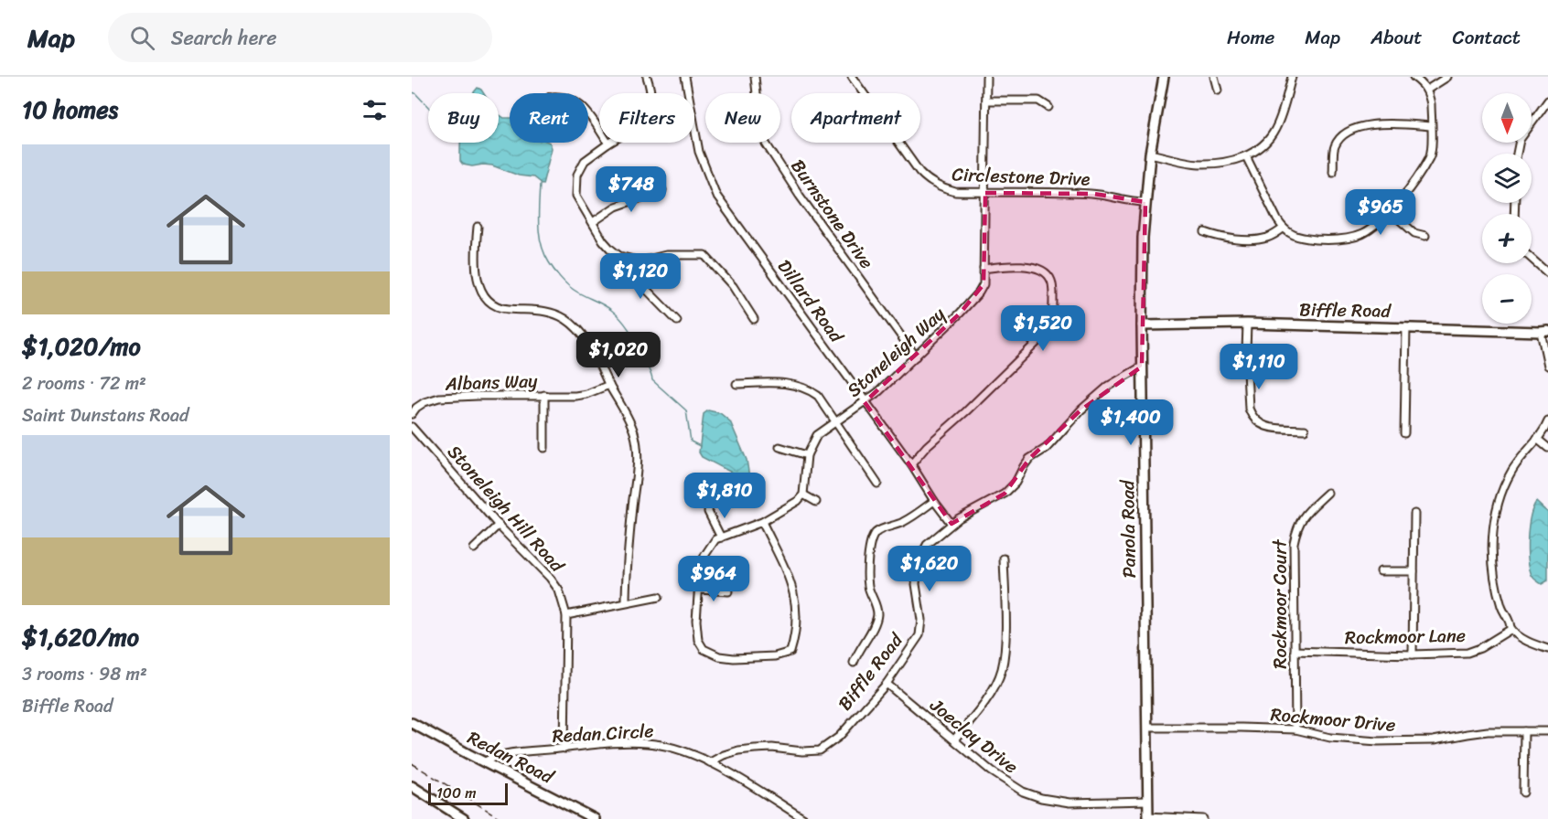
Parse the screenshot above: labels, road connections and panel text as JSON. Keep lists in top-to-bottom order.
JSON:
{
  "streets": {
    "main road": ["Biffle Road", "Panola Road", "Redan Road"],
    "street": [
      "Circlestone Drive",
      "Burnstone Drive",
      "Dillard Road",
      "Stoneleigh Way",
      "Albans Way",
      "Stoneleigh Hill Road",
      "Rockmoor Court",
      "Rockmoor Lane",
      "Rockmoor Drive",
      "Redan Circle",
      "Joeclay Drive"
    ]
  },
  "crossings": [
    ["Circlestone Drive", "Stoneleigh Way"],
    ["Circlestone Drive", "Panola Road"],
    ["Burnstone Drive", "Stoneleigh Way"],
    ["Dillard Road", "Biffle Road"],
    ["Dillard Road", "Stoneleigh Way"],
    ["Biffle Road", "Panola Road"],
    ["Biffle Road", "Redan Circle"],
    ["Biffle Road", "Joeclay Drive"],
    ["Stoneleigh Hill Road", "Redan Circle"],
    ["Panola Road", "Rockmoor Drive"],
    ["Panola Road", "Joeclay Drive"],
    ["Rockmoor Court", "Rockmoor Lane"],
    ["Rockmoor Court", "Rockmoor Drive"],
    ["Redan Circle", "Redan Road"]
  ],
  "scale_bar": "100 m",
  "north": "bottom",
  "page": {
    "header": "Map",
    "search": "Search here",
    "nav": [
      "Home",
      "Map",
      "About",
      "Contact"
    ],
    "heading": "10 homes",
    "map_buttons": ["+", "−"],
    "chip": [
      "Buy",
      "Rent",
      "Filters",
      "New",
      "Apartment"
    ],
    "list": [
      {
        "name": "$1,020/mo",
        "note": "2 rooms · 72 m² · Saint Dunstans Road"
      },
      {
        "name": "$1,620/mo",
        "note": "3 rooms · 98 m² · Biffle Road"
      }
    ],
    "price": [
      "$748",
      "$965",
      "$1,120",
      "$1,520",
      "$1,020",
      "$1,110",
      "$1,400",
      "$1,810",
      "$1,620",
      "$964"
    ],
    "scale": "100 m"
  }
}
